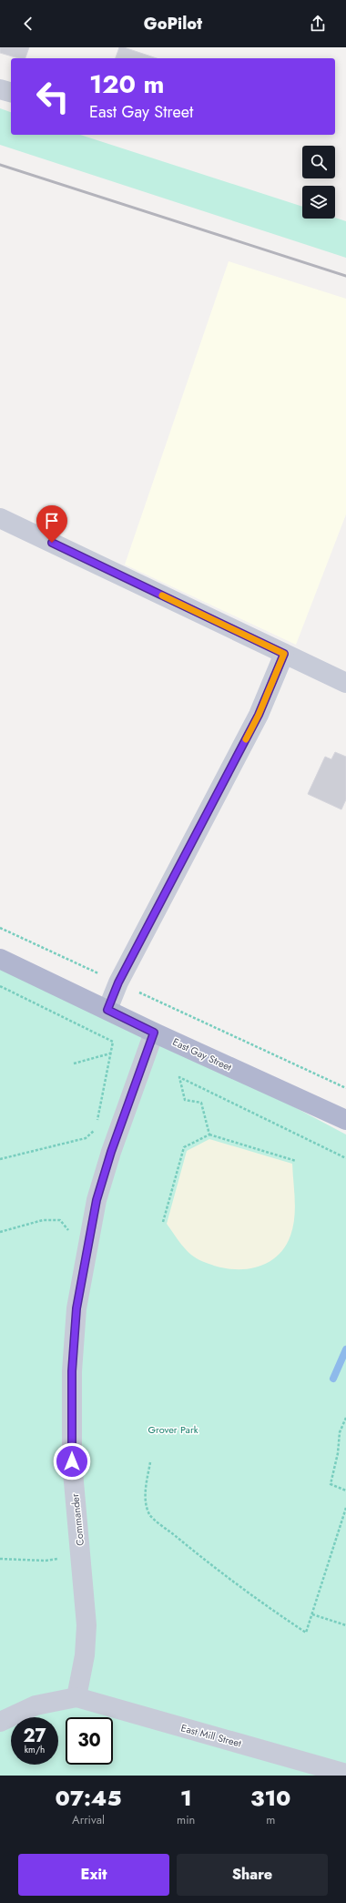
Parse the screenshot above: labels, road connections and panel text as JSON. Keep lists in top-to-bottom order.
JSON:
{
  "streets": {
    "main road": ["East Gay Street"],
    "street": ["Commander", "East Mill Street"]
  },
  "crossings": [
    ["East Gay Street", "Commander"],
    ["Commander", "East Mill Street"]
  ],
  "parks": ["Grover Park"],
  "page": {
    "header": "GoPilot",
    "turn": ["120 m", "East Gay Street"],
    "speed": "27 km/h",
    "limit": "30",
    "eta": [
      "07:45",
      "Arrival",
      "1",
      "min",
      "310",
      "m"
    ],
    "buttons": ["Exit", "Share"]
  }
}
